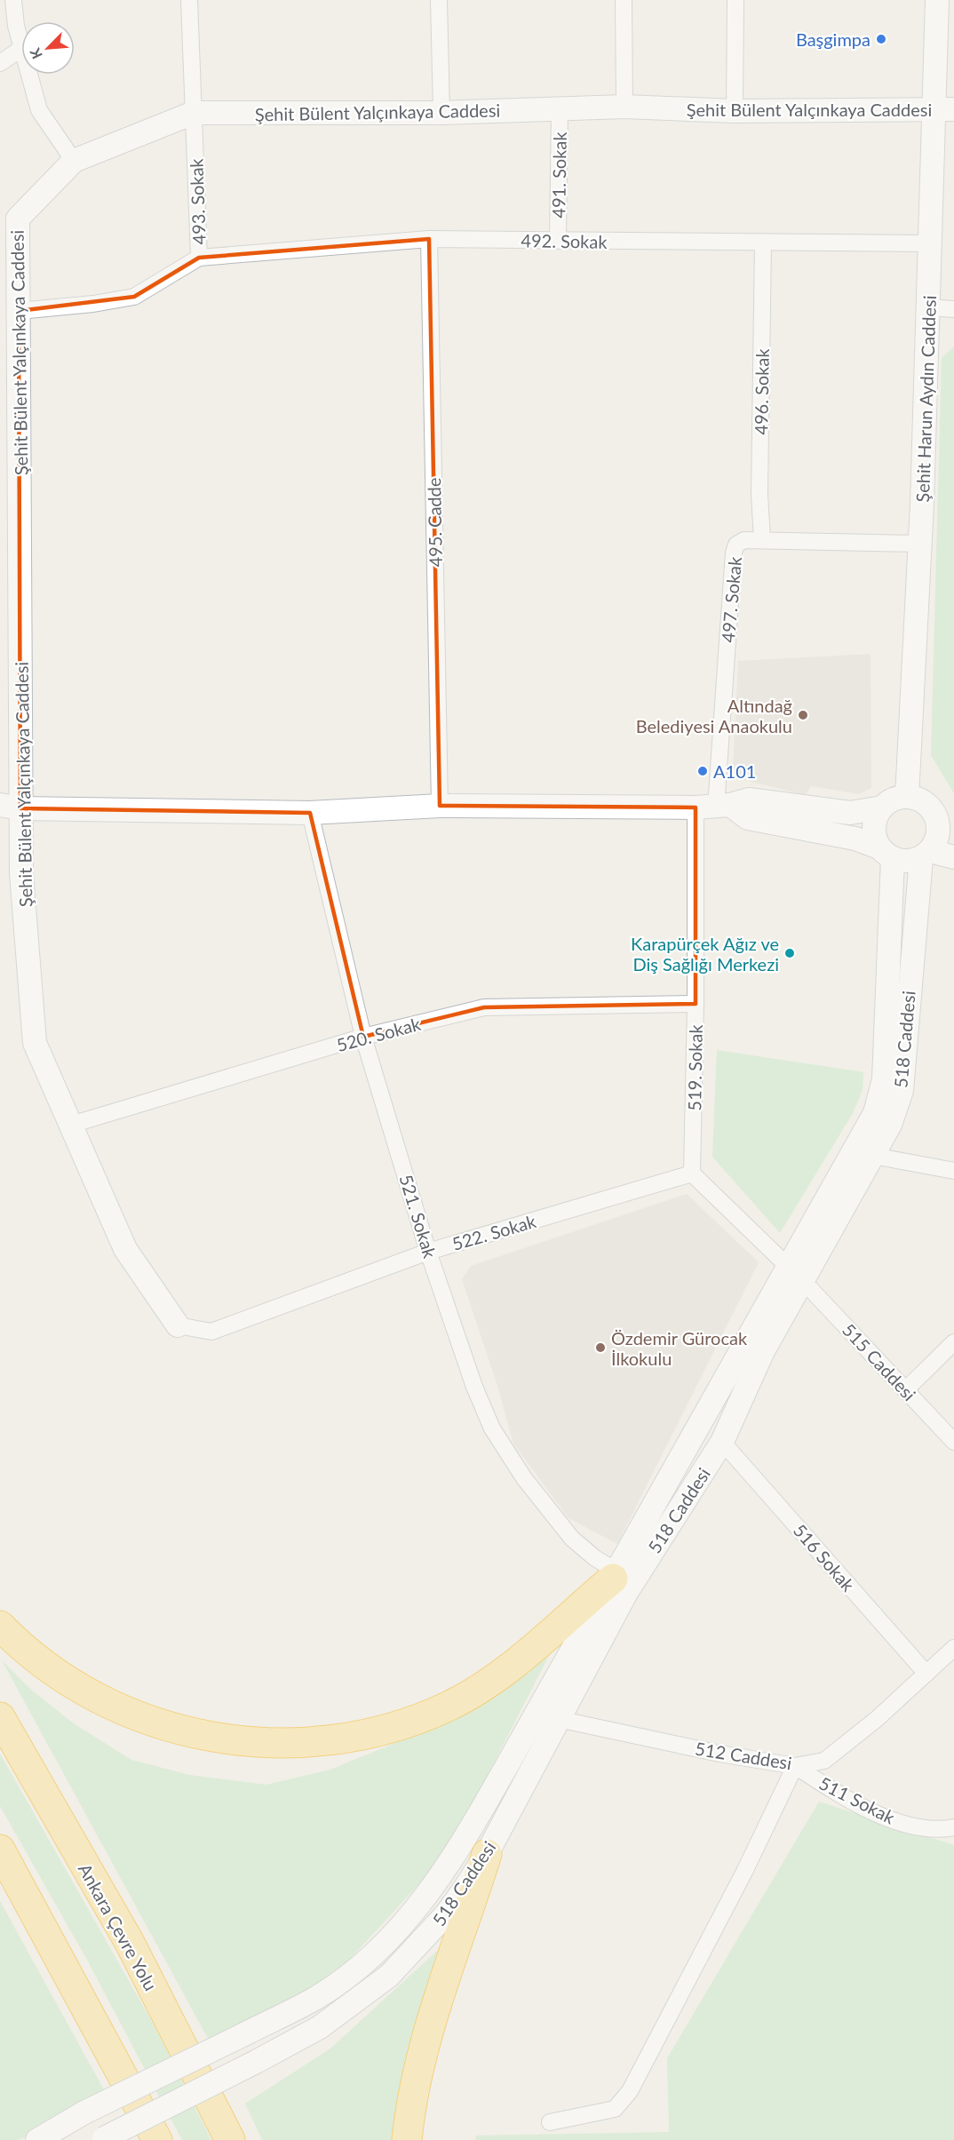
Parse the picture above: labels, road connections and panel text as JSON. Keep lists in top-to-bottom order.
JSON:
{
  "streets": {
    "highway": ["Ankara Çevre Yolu"],
    "street": [
      "Şehit Bülent Yalçınkaya Caddesi",
      "491. Sokak",
      "493. Sokak",
      "492. Sokak",
      "496. Sokak",
      "Şehit Harun Aydın Caddesi",
      "495. Cadde",
      "497. Sokak",
      "520. Sokak",
      "518 Caddesi",
      "519. Sokak",
      "521. Sokak",
      "522. Sokak",
      "515 Caddesi",
      "516 Sokak",
      "512 Caddesi",
      "511 Sokak"
    ]
  },
  "crossings": [
    ["Şehit Bülent Yalçınkaya Caddesi", "491. Sokak"],
    ["Şehit Bülent Yalçınkaya Caddesi", "493. Sokak"],
    ["Şehit Bülent Yalçınkaya Caddesi", "Şehit Harun Aydın Caddesi"],
    ["Şehit Bülent Yalçınkaya Caddesi", "520. Sokak"],
    ["Şehit Bülent Yalçınkaya Caddesi", "522. Sokak"],
    ["491. Sokak", "492. Sokak"],
    ["493. Sokak", "492. Sokak"],
    ["492. Sokak", "496. Sokak"],
    ["492. Sokak", "Şehit Harun Aydın Caddesi"],
    ["492. Sokak", "495. Cadde"],
    ["496. Sokak", "497. Sokak"],
    ["Şehit Harun Aydın Caddesi", "497. Sokak"],
    ["Şehit Harun Aydın Caddesi", "518 Caddesi"],
    ["497. Sokak", "519. Sokak"],
    ["520. Sokak", "519. Sokak"],
    ["520. Sokak", "521. Sokak"],
    ["518 Caddesi", "521. Sokak"],
    ["518 Caddesi", "515 Caddesi"],
    ["518 Caddesi", "516 Sokak"],
    ["518 Caddesi", "512 Caddesi"],
    ["519. Sokak", "522. Sokak"],
    ["521. Sokak", "522. Sokak"],
    ["516 Sokak", "512 Caddesi"],
    ["512 Caddesi", "511 Sokak"]
  ],
  "places": [
    "Başgimpa",
    "Altındağ Belediyesi Anaokulu",
    "A101",
    "Karapürçek Ağız ve Diş Sağlığı Merkezi",
    "Özdemir Gürocak İlkokulu"
  ],
  "north": "bottom left"
}
